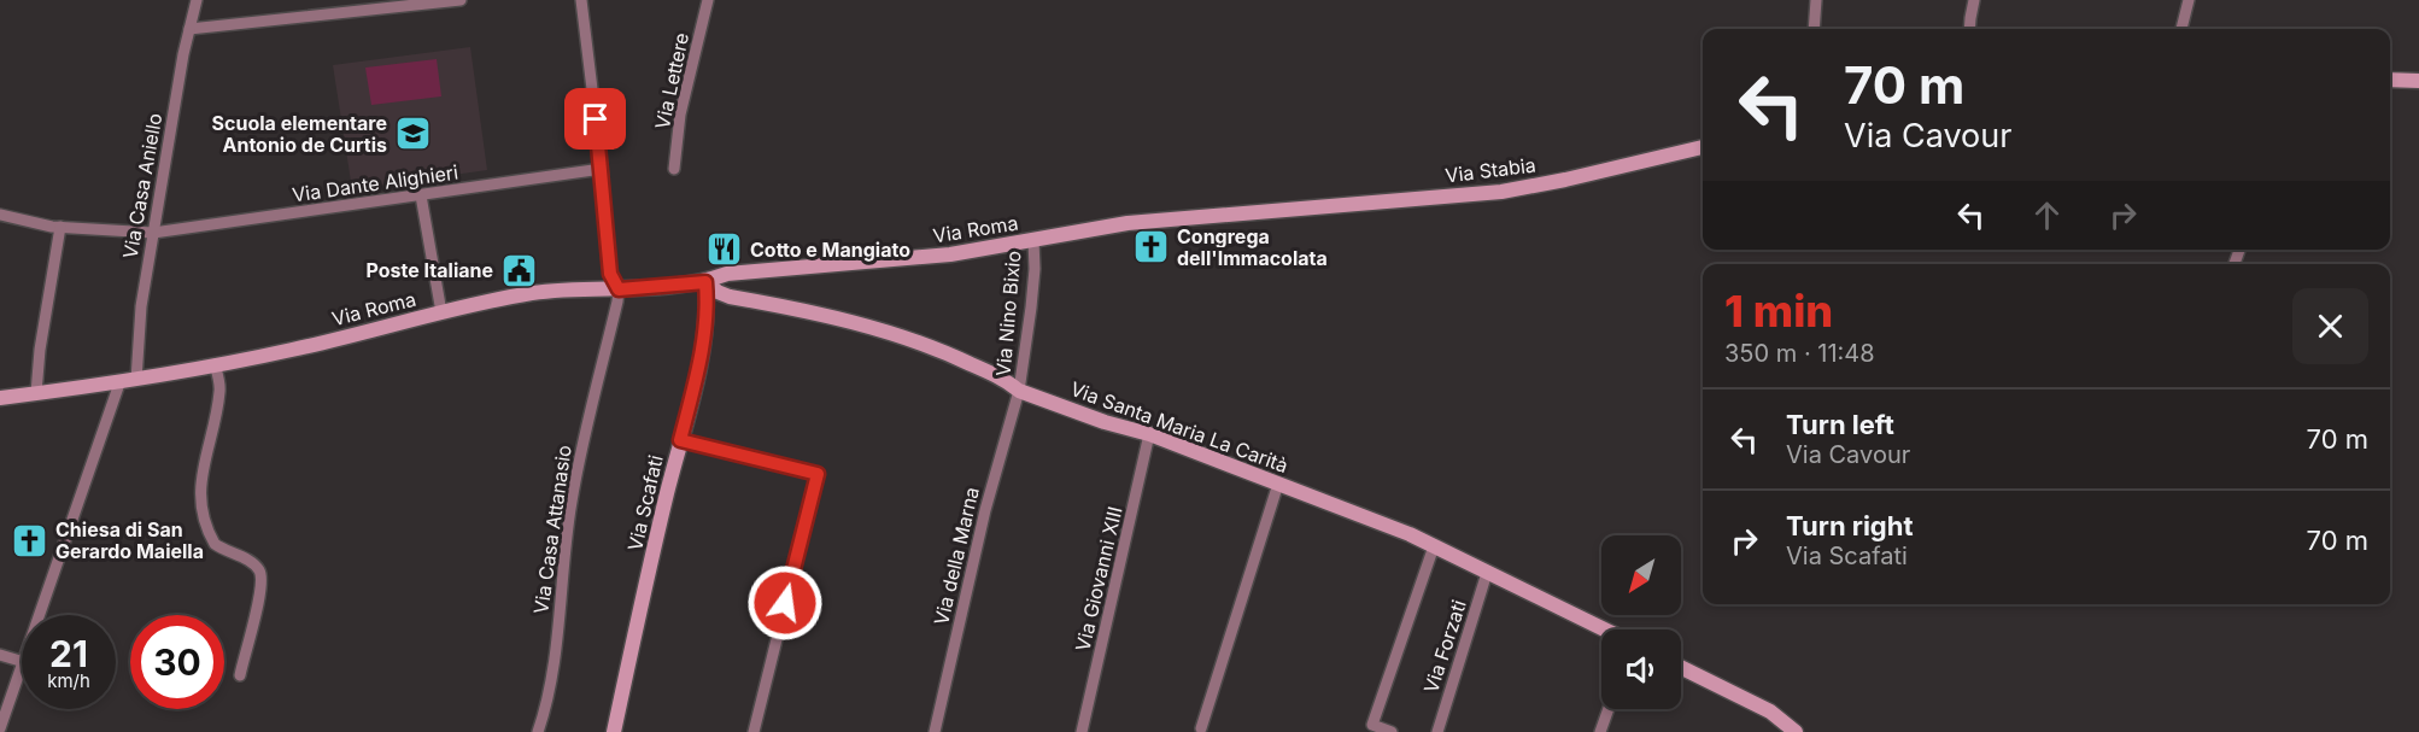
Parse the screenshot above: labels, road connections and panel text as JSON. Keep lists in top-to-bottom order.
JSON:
{
  "streets": {
    "main road": [
      "Via Stabia",
      "Via Roma",
      "Via Santa Maria La Carità",
      "Via Scafati"
    ],
    "street": [
      "Via Lettere",
      "Via Dante Alighieri",
      "Via Casa Aniello",
      "Via Nino Bixio",
      "Via Casa Attanasio",
      "Via della Marna",
      "Via Giovanni XIII",
      "Via Forzati"
    ]
  },
  "crossings": [
    ["Via Stabia", "Via Roma"],
    ["Via Dante Alighieri", "Via Casa Aniello"],
    ["Via Casa Aniello", "Via Roma"],
    ["Via Roma", "Via Nino Bixio"],
    ["Via Roma", "Via Santa Maria La Carità"],
    ["Via Roma", "Via Scafati"],
    ["Via Roma", "Via Casa Attanasio"],
    ["Via Nino Bixio", "Via Santa Maria La Carità"],
    ["Via Nino Bixio", "Via della Marna"],
    ["Via Santa Maria La Carità", "Via Scafati"],
    ["Via Santa Maria La Carità", "Via della Marna"],
    ["Via Santa Maria La Carità", "Via Giovanni XIII"],
    ["Via Santa Maria La Carità", "Via Forzati"]
  ],
  "places": {
    "school or university": ["Scuola elementare Antonio de Curtis"],
    "church": ["Congrega dell'Immacolata", "Chiesa di San Gerardo Maiella"],
    "restaurant": ["Cotto e Mangiato"],
    "public building": ["Poste Italiane"]
  },
  "north": "bottom left",
  "page": {
    "turn": ["70 m", "Via Cavour"],
    "heading": ["1 min", "350 m · 11:48"],
    "list": [
      {
        "name": "Turn left",
        "note": "Via Cavour",
        "value": "70 m"
      },
      {
        "name": "Turn right",
        "note": "Via Scafati",
        "value": "70 m"
      }
    ],
    "speed": "21 km/h",
    "limit": "30"
  }
}
